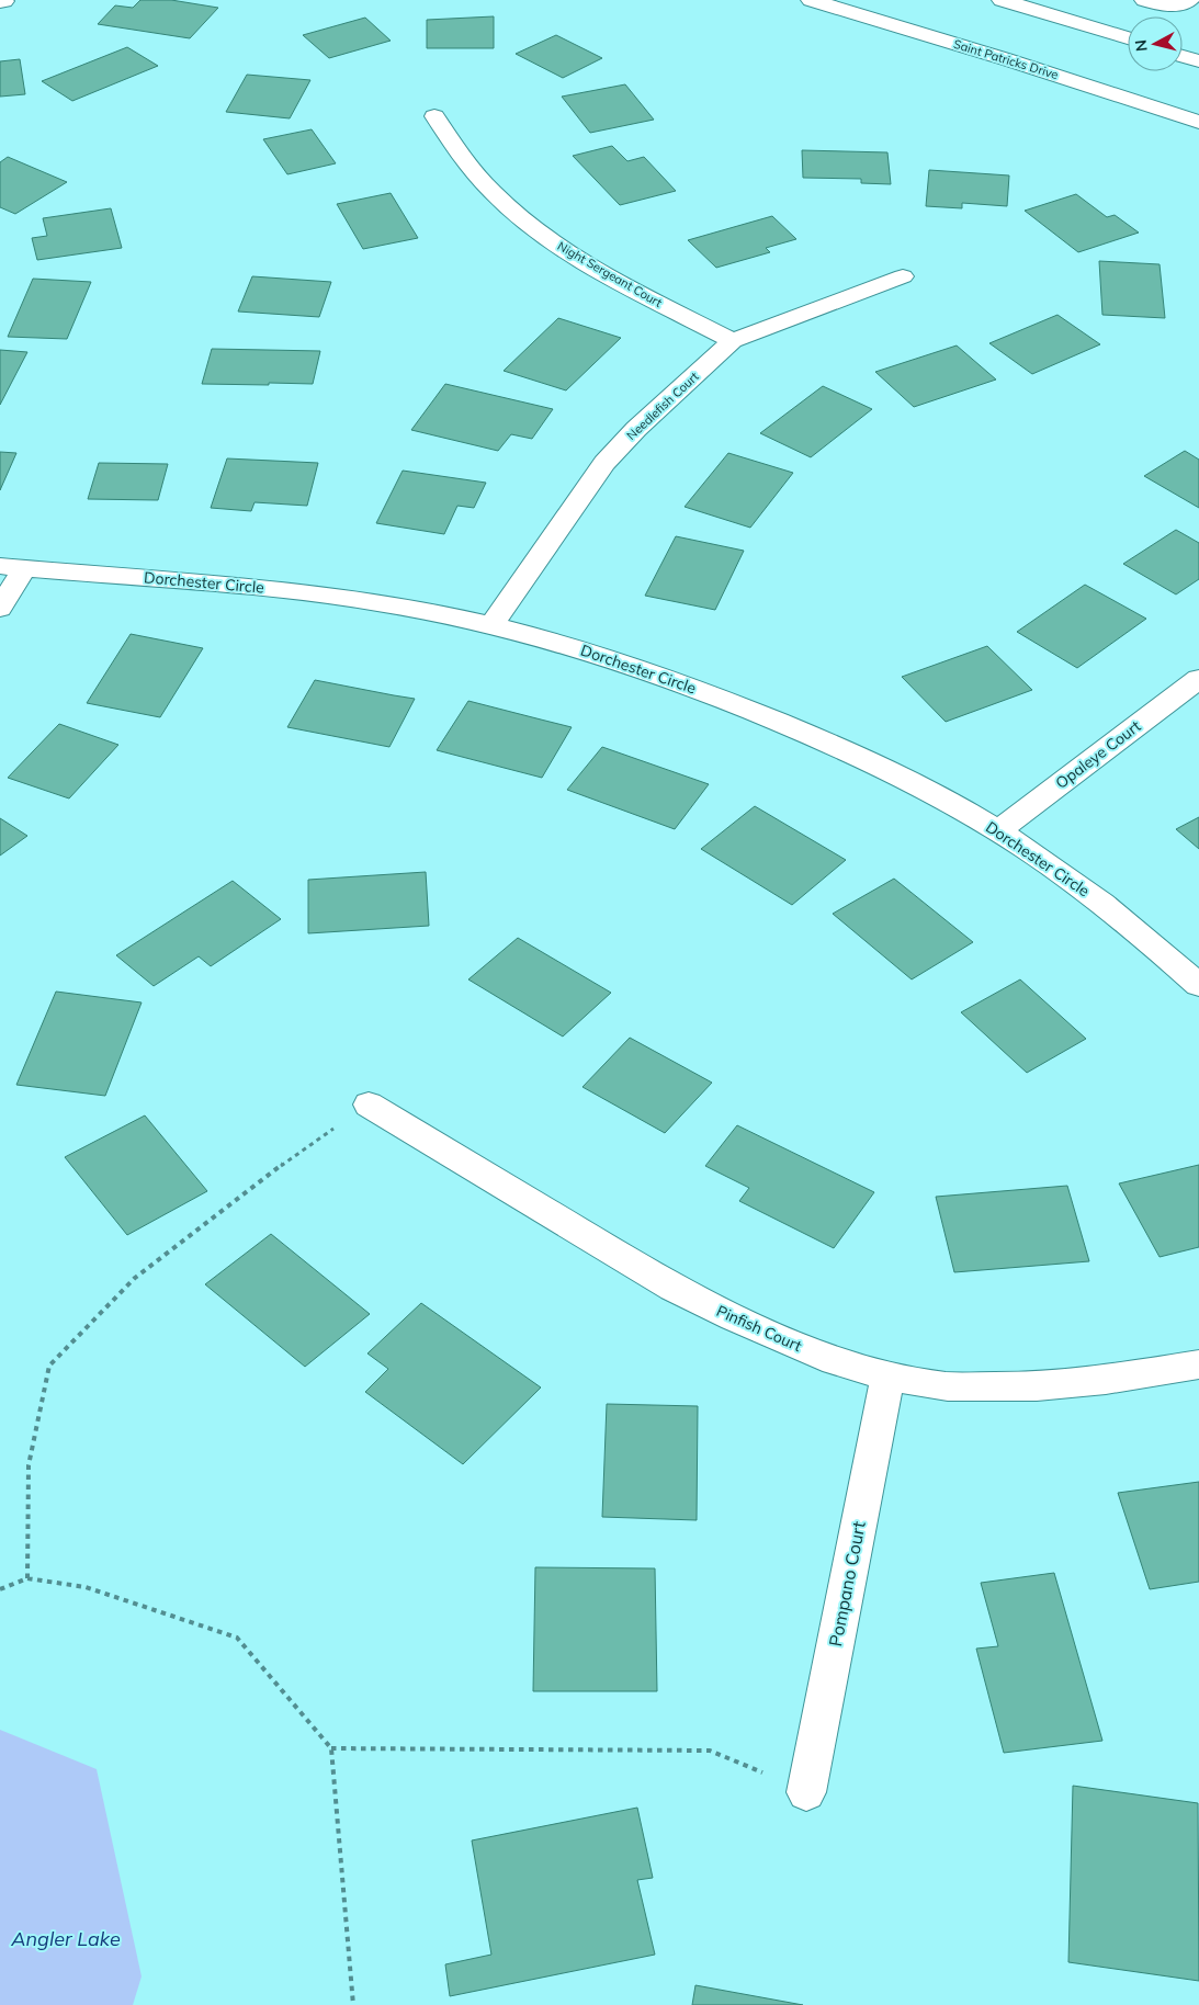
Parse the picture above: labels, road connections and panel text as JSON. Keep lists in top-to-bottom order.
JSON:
{
  "streets": {
    "street": [
      "Saint Patricks Drive",
      "Night Sergeant Court",
      "Needlefish Court",
      "Dorchester Circle",
      "Opaleye Court",
      "Pinfish Court",
      "Pompano Court"
    ]
  },
  "crossings": [
    ["Night Sergeant Court", "Needlefish Court"],
    ["Needlefish Court", "Dorchester Circle"],
    ["Dorchester Circle", "Opaleye Court"],
    ["Pinfish Court", "Pompano Court"]
  ],
  "water": ["Angler Lake"],
  "north": "left"
}
